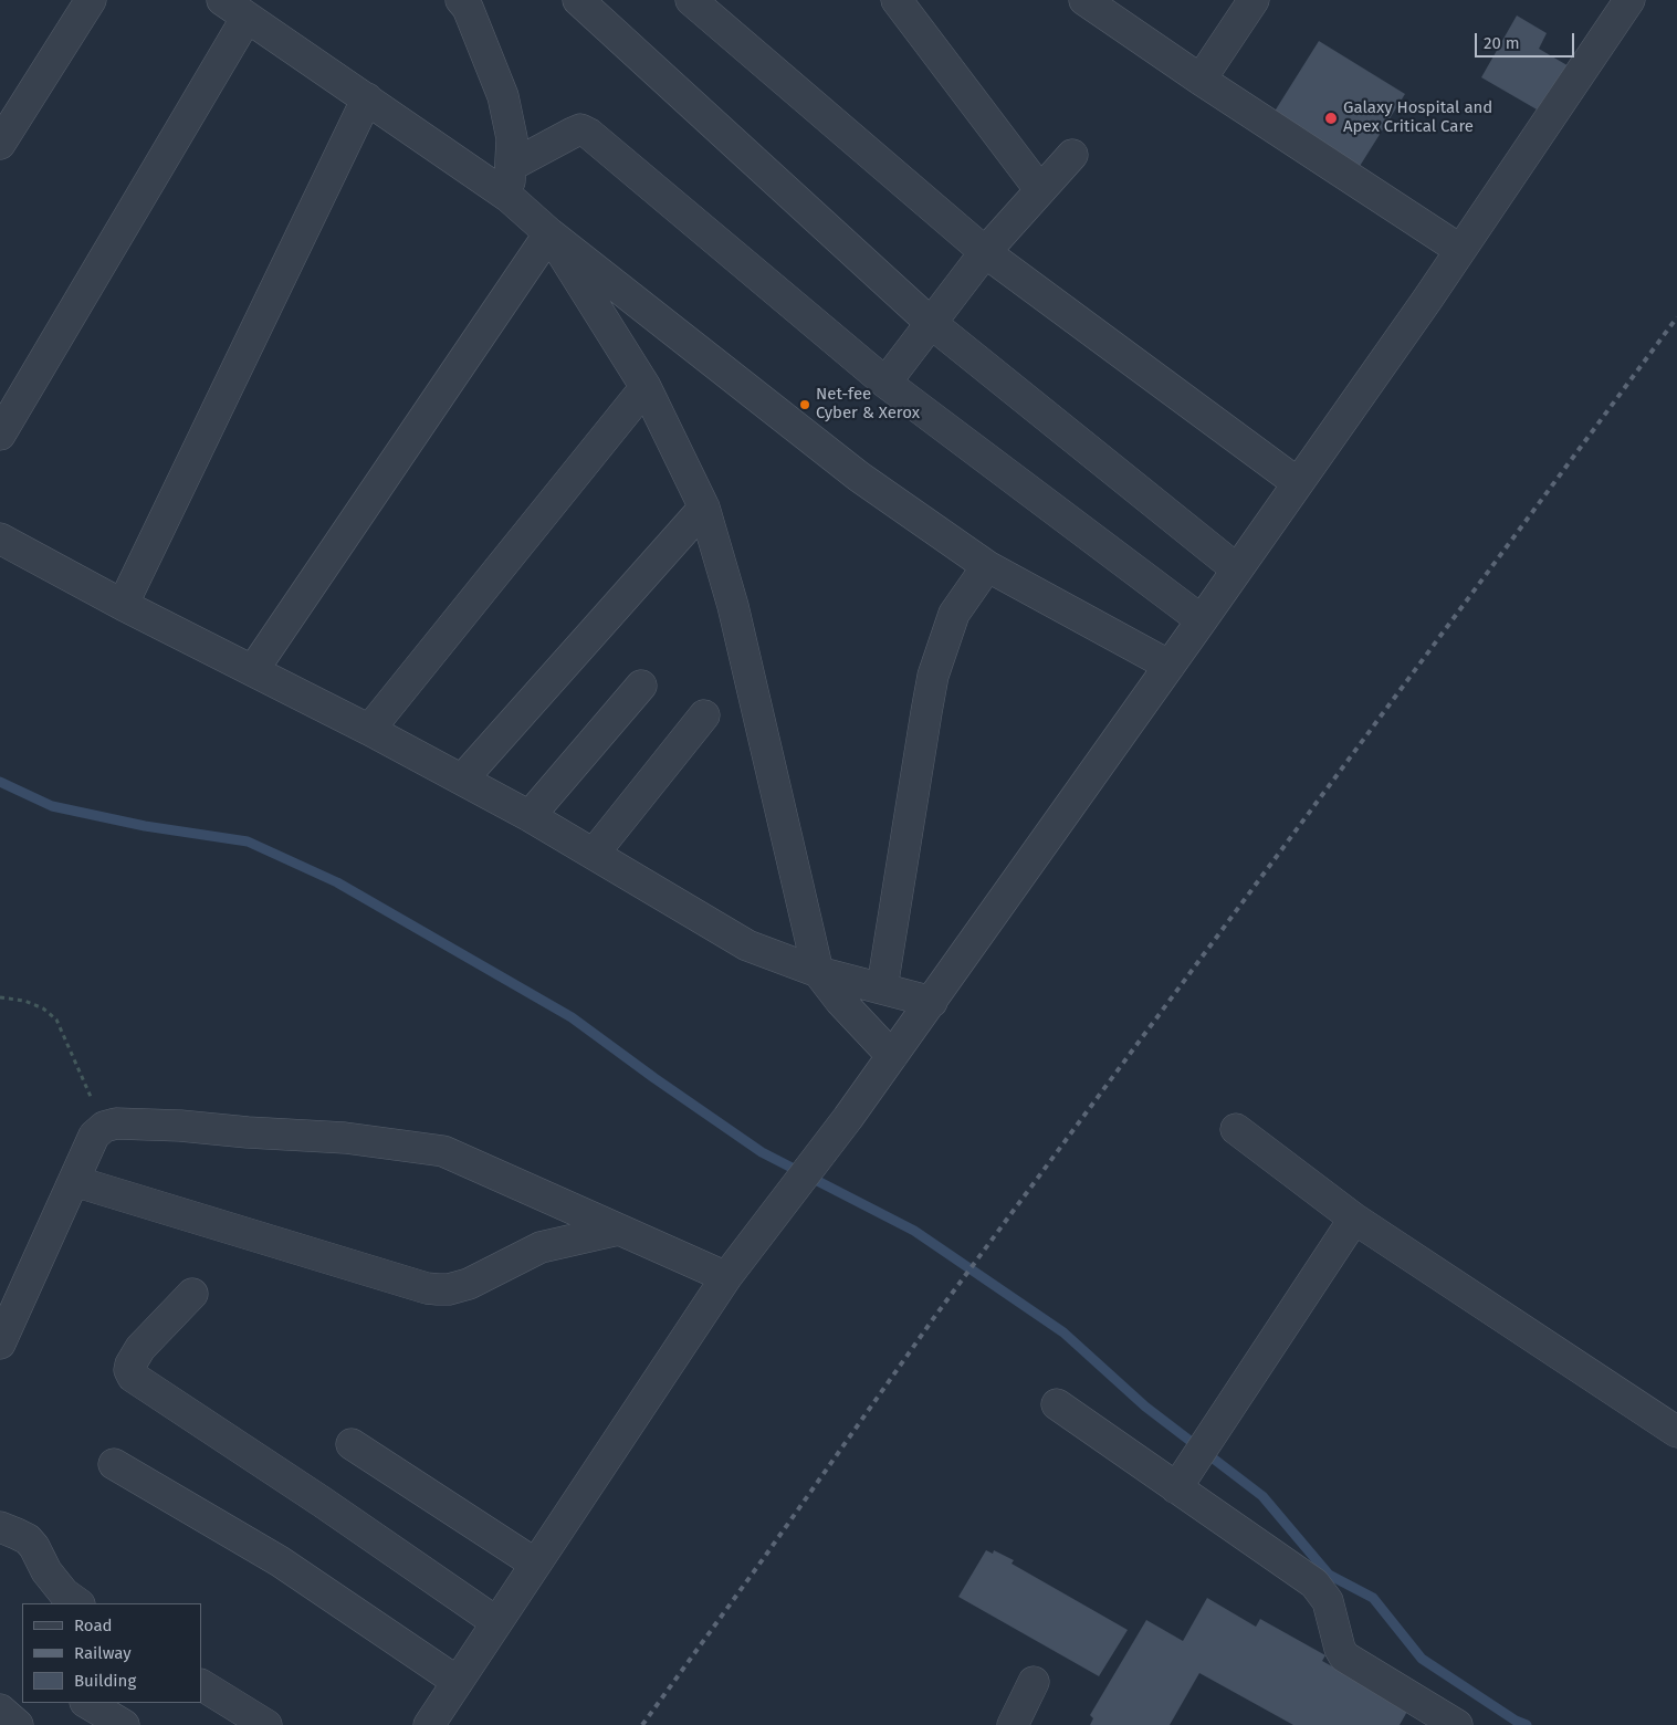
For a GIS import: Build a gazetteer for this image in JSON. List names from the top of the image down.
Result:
{
  "places": ["Galaxy Hospital and Apex Critical Care", "Net-fee Cyber & Xerox"],
  "legend": ["Road", "Railway", "Building"],
  "scale_bar": "20 m"
}
